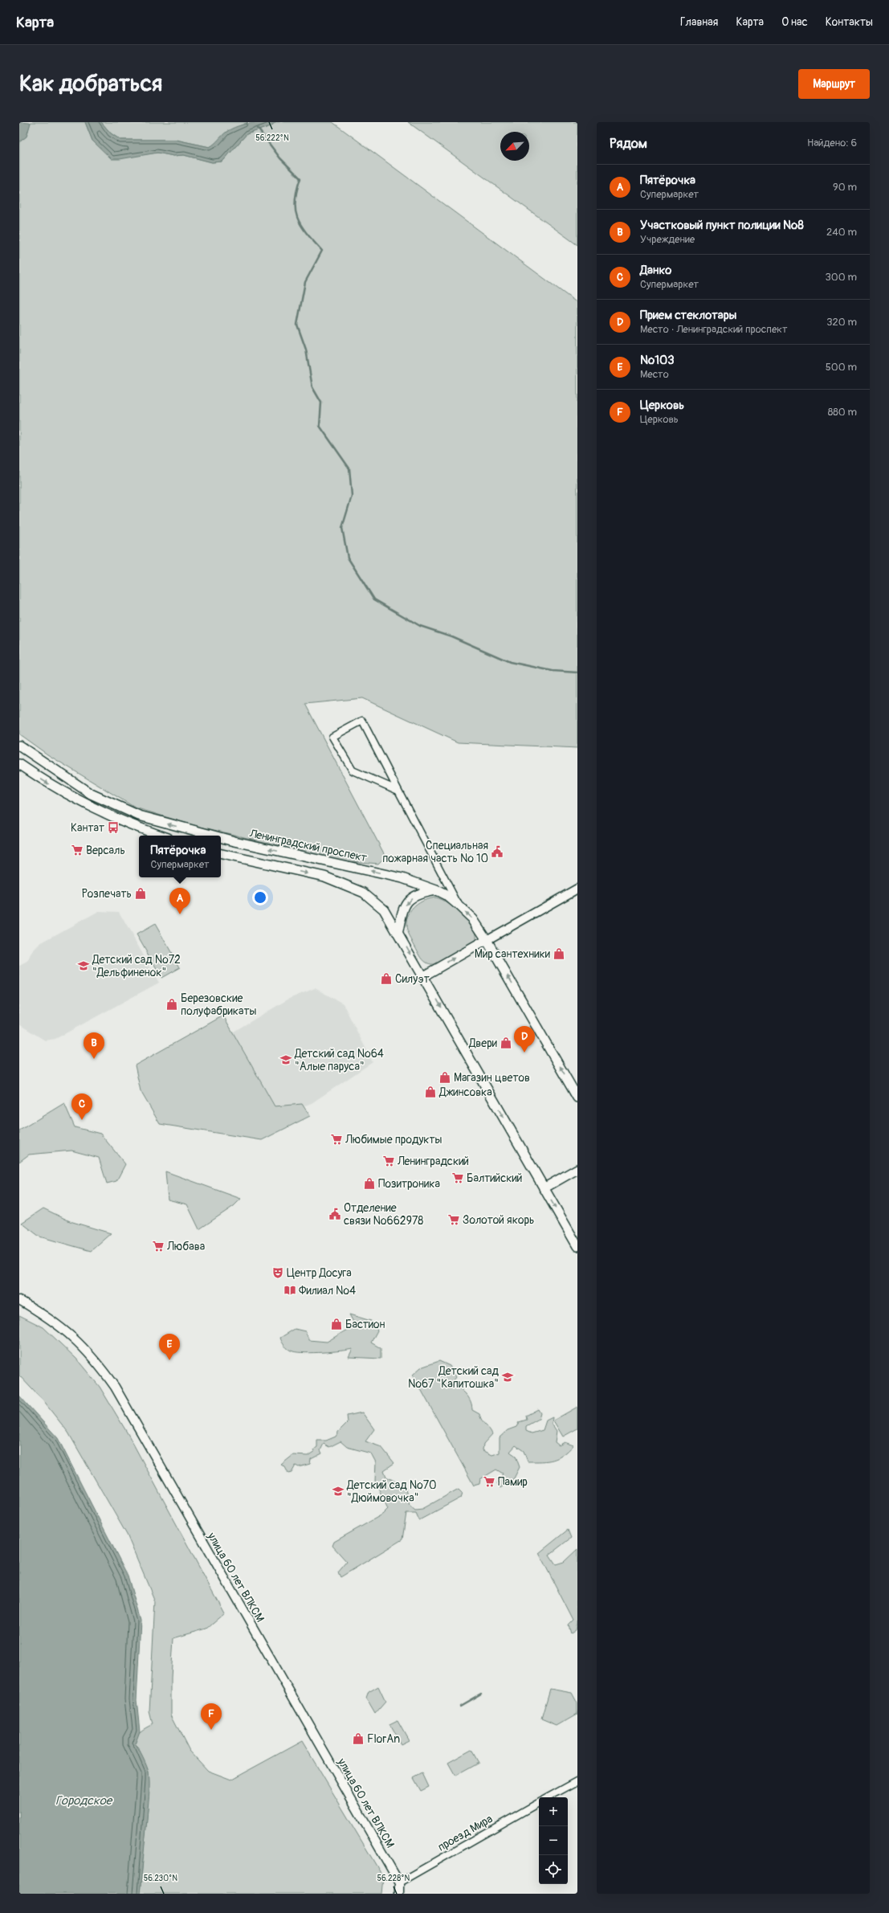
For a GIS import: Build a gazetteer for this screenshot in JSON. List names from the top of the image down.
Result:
{
  "streets": {
    "main road": ["Ленинградский проспект"],
    "street": ["улица 60 лет ВЛКСМ", "проезд Мира"]
  },
  "crossings": [
    ["улица 60 лет ВЛКСМ", "проезд Мира"]
  ],
  "water": ["Городское"],
  "places": {
    "bus stop": ["Кантат"],
    "supermarket": [
      "Версаль",
      "Любимые продукты",
      "Ленинградский",
      "Балтийский",
      "Золотой якорь",
      "Любава",
      "Памир"
    ],
    "public building": ["Специальная пожарная часть № 10", "Отделение связи №662978"],
    "shop": [
      "Розпечать",
      "Мир сантехники",
      "Силуэт",
      "Березовские полуфабрикаты",
      "Двери",
      "Магазин цветов",
      "Джинсовка",
      "Позитроника",
      "Бастион",
      "FlorAn"
    ],
    "school or university": [
      "Детский сад №72 \"Дельфиненок\"",
      "Детский сад №64 \"Алые паруса\"",
      "Детский сад №67 \"Капитошка\"",
      "Детский сад №70 \"Дюймовочка\""
    ],
    "theatre": ["Центр Досуга"],
    "library": ["Филиал №4"]
  },
  "north": "bottom left",
  "page": {
    "header": "Карта",
    "nav": [
      "Главная",
      "Карта",
      "О нас",
      "Контакты"
    ],
    "buttons": "Маршрут",
    "title": "Как добраться",
    "heading": ["Рядом", "Найдено: 6"],
    "list": [
      {
        "mark": "A",
        "name": "Пятёрочка",
        "note": "Супермаркет",
        "value": "90 m"
      },
      {
        "mark": "B",
        "name": "Участковый пункт полиции №8",
        "note": "Учреждение",
        "value": "240 m"
      },
      {
        "mark": "C",
        "name": "Данко",
        "note": "Супермаркет",
        "value": "300 m"
      },
      {
        "mark": "D",
        "name": "Прием стеклотары",
        "note": "Место · Ленинградский проспект",
        "value": "320 m"
      },
      {
        "mark": "E",
        "name": "№103",
        "note": "Место",
        "value": "500 m"
      },
      {
        "mark": "F",
        "name": "Церковь",
        "note": "Церковь",
        "value": "880 m"
      }
    ],
    "popup": ["Пятёрочка", "Супермаркет"],
    "pins": [
      "A",
      "D",
      "B",
      "C",
      "E",
      "F"
    ],
    "map_buttons": ["+", "−"]
  },
  "coordinates": ["56.222°N", "56.230°N", "56.228°N"]
}
